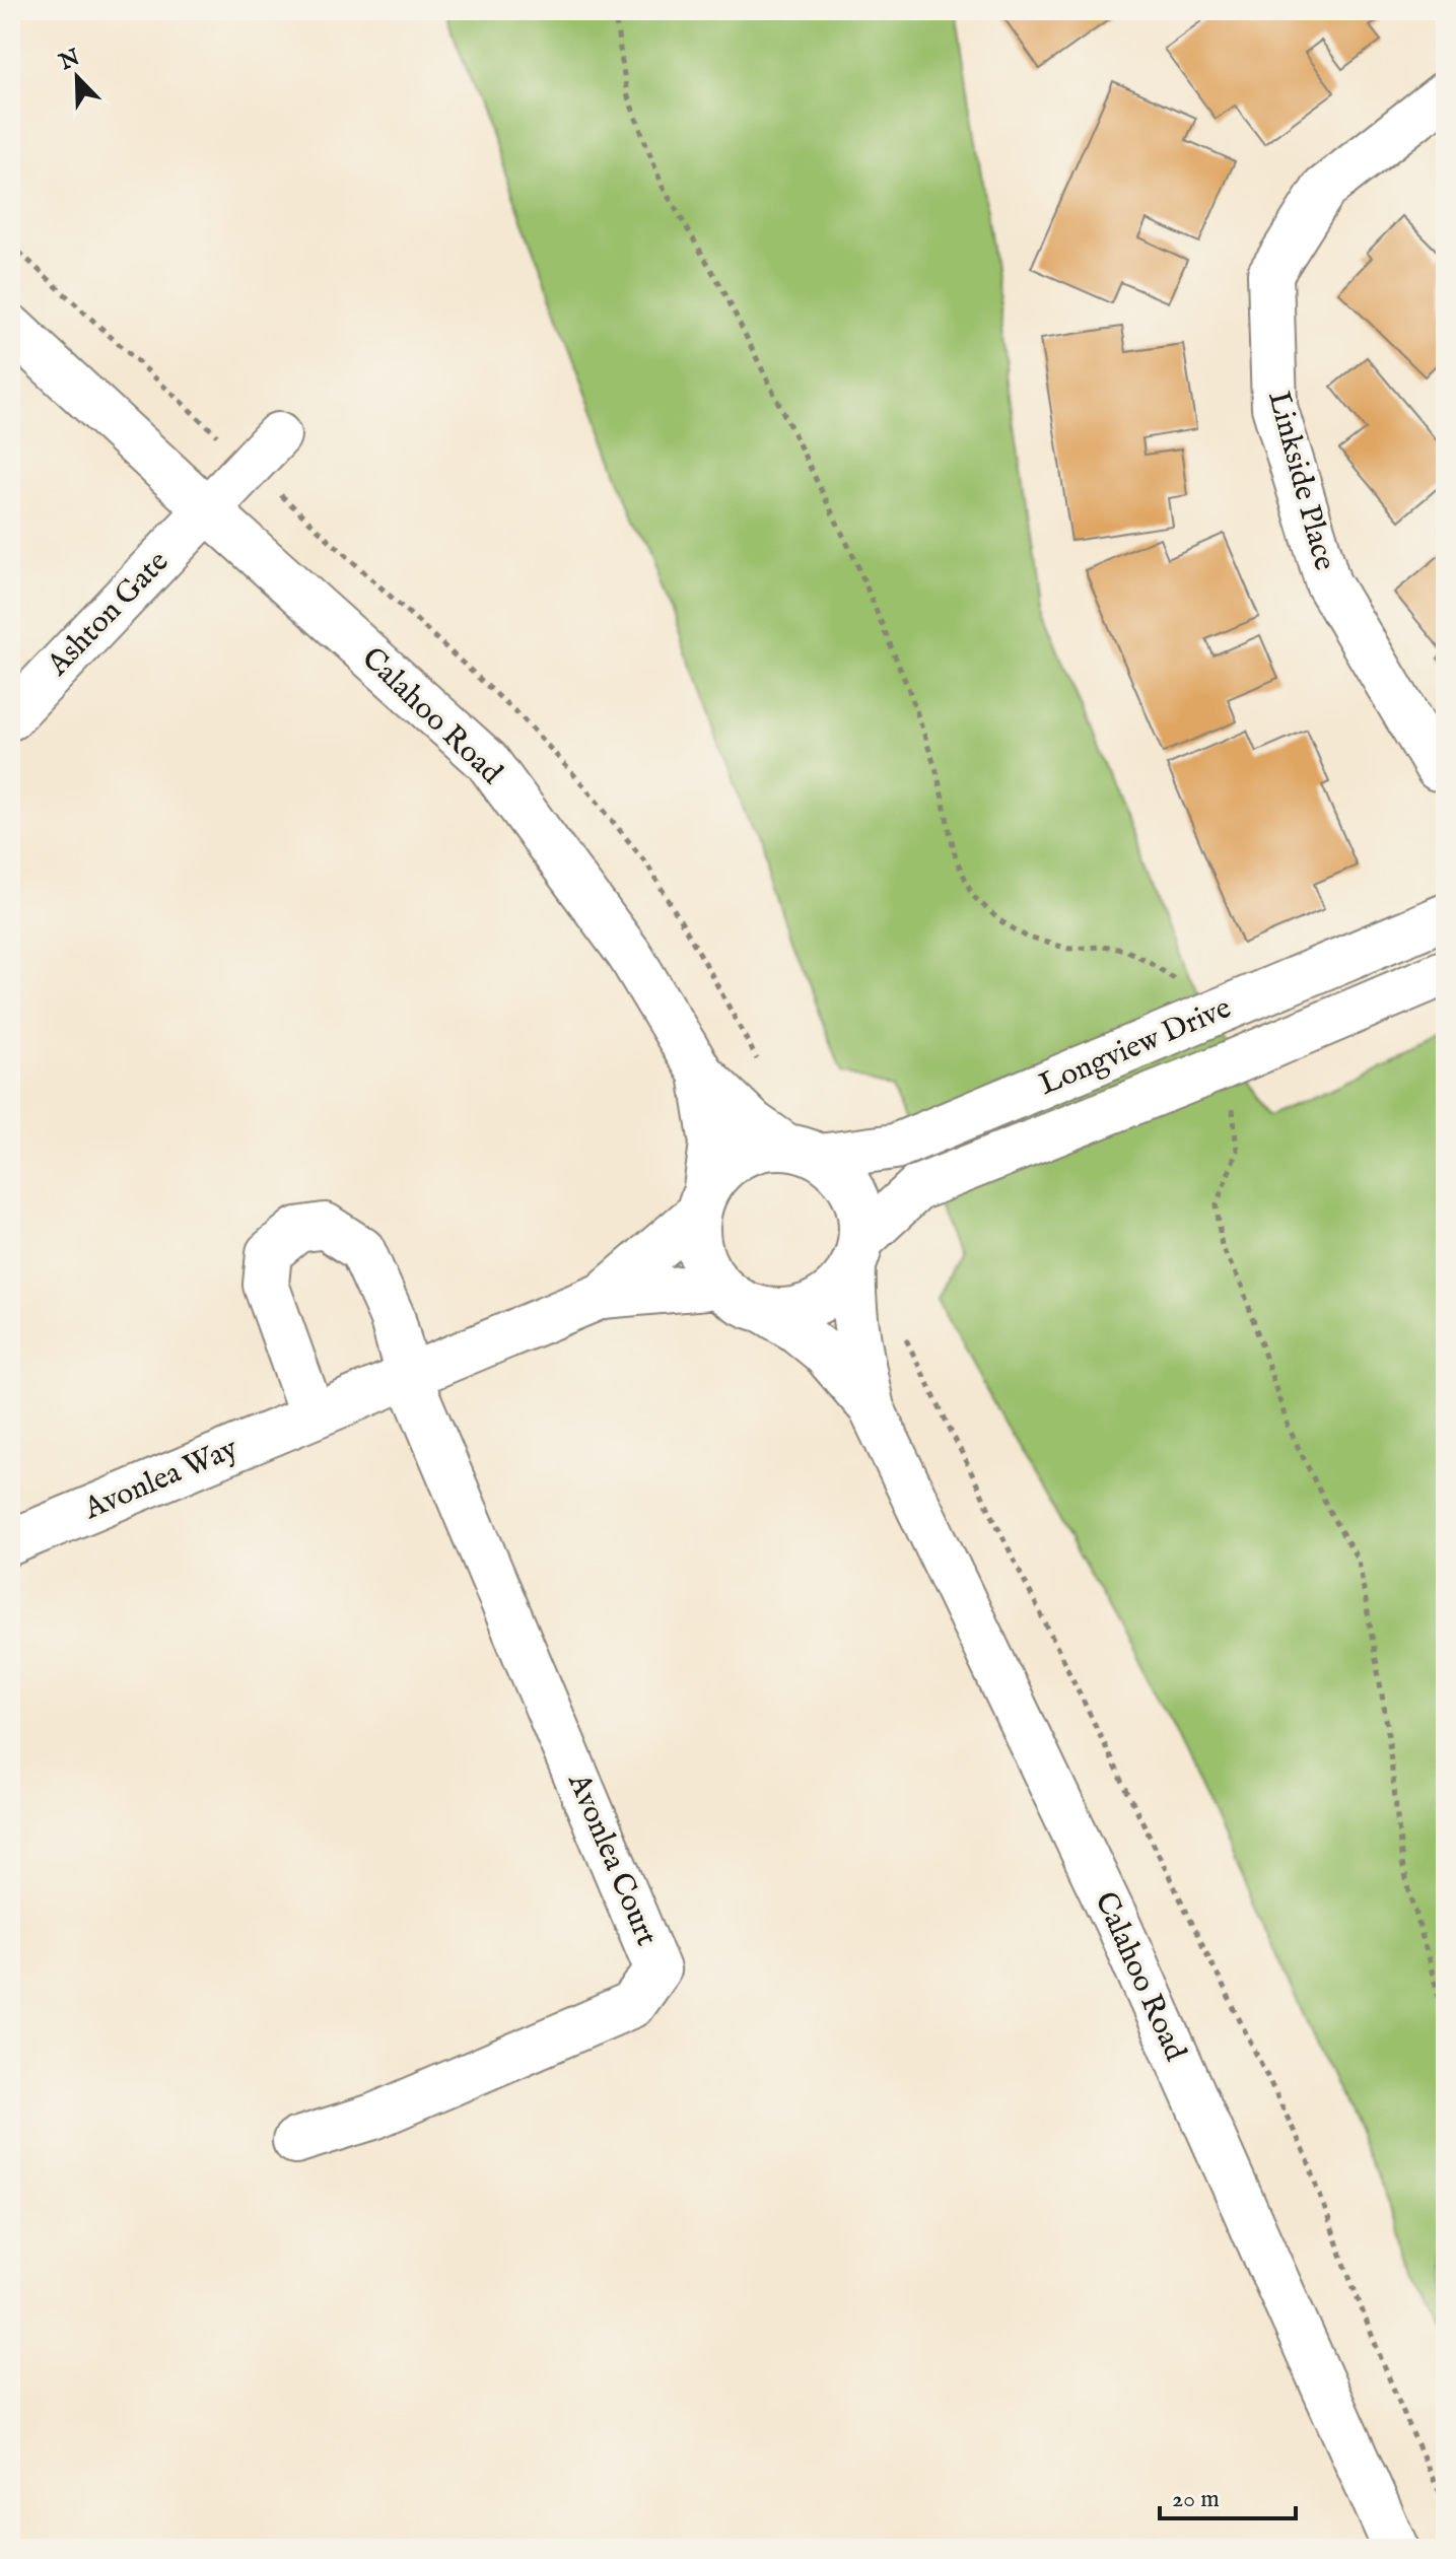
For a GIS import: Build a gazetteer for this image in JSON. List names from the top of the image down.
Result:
{
  "streets": {
    "street": [
      "Linkside Place",
      "Ashton Gate",
      "Calahoo Road",
      "Longview Drive",
      "Avonlea Way",
      "Avonlea Court"
    ]
  },
  "crossings": [
    ["Ashton Gate", "Calahoo Road"],
    ["Calahoo Road", "Longview Drive"],
    ["Calahoo Road", "Avonlea Way"],
    ["Longview Drive", "Avonlea Way"],
    ["Avonlea Way", "Avonlea Court"]
  ],
  "scale_bar": "20 m",
  "north": "top left"
}
